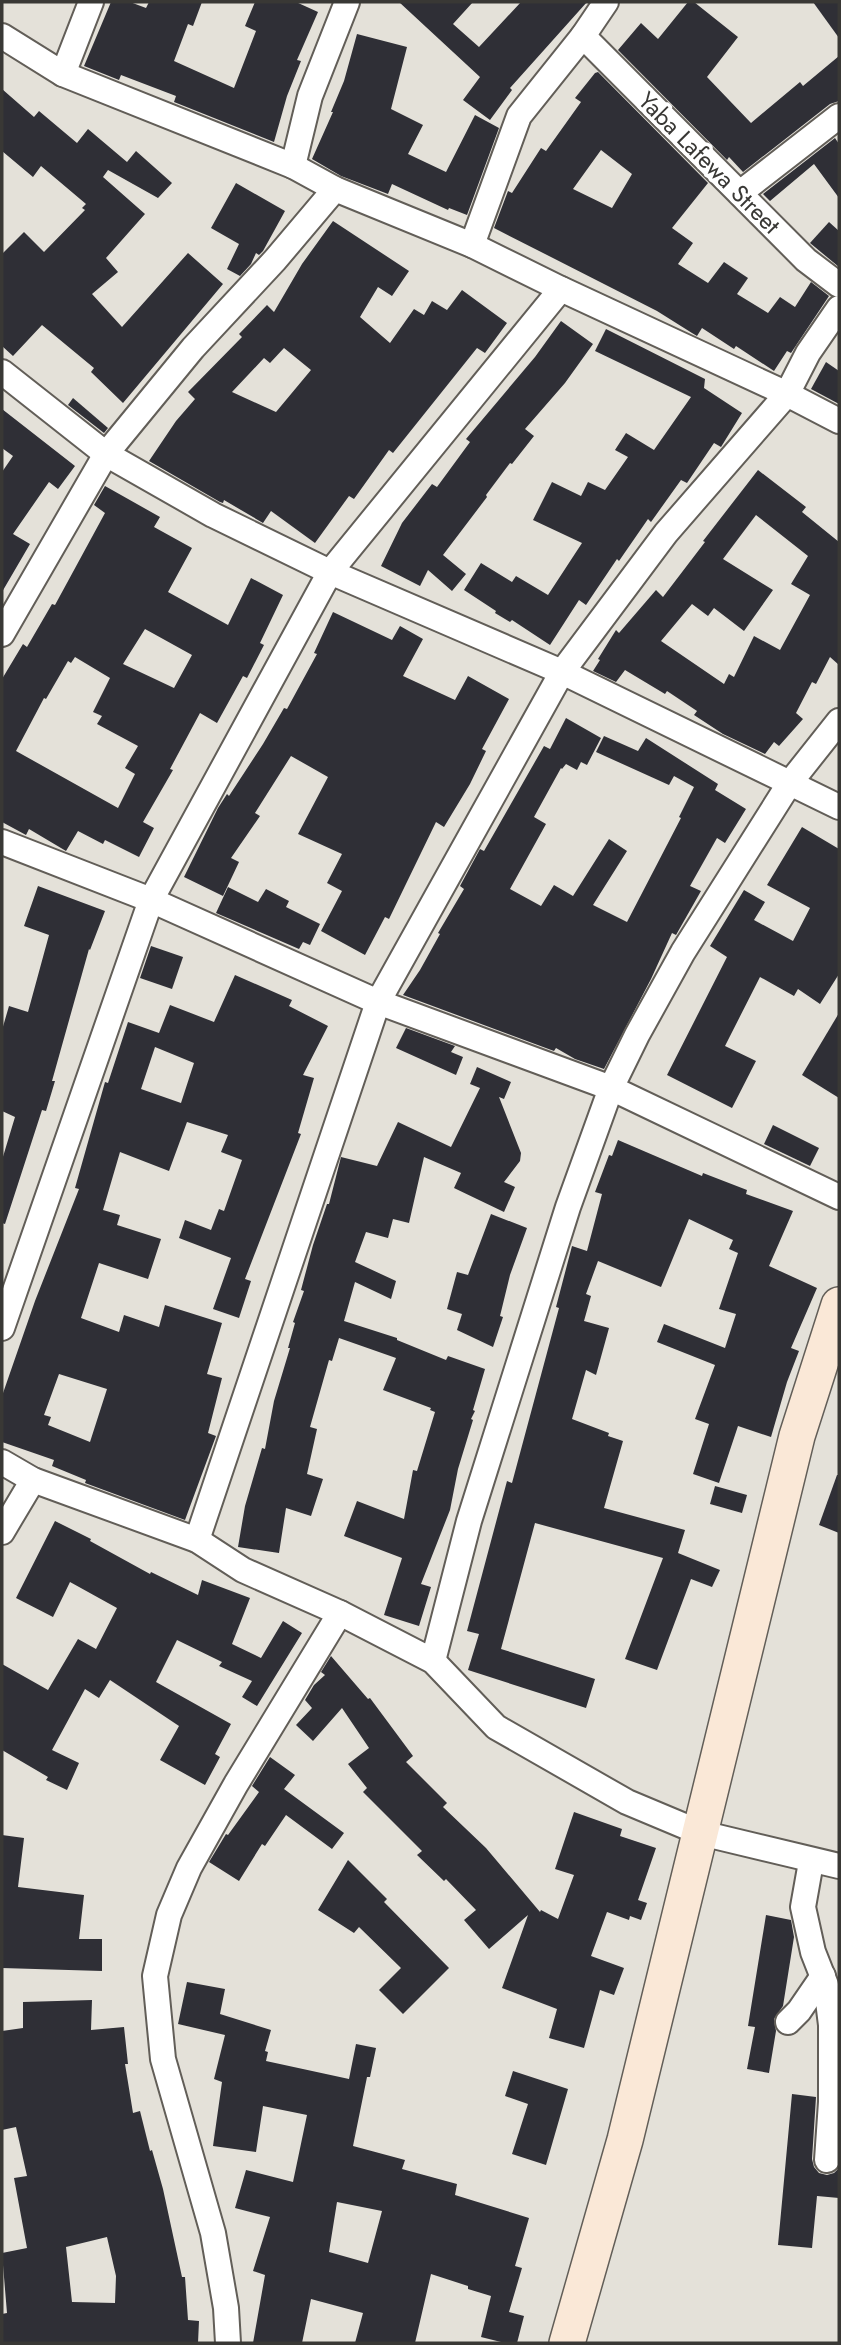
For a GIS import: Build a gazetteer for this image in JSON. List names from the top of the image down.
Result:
{
  "streets": {
    "street": ["Yaba Lafewa Street"]
  }
}
